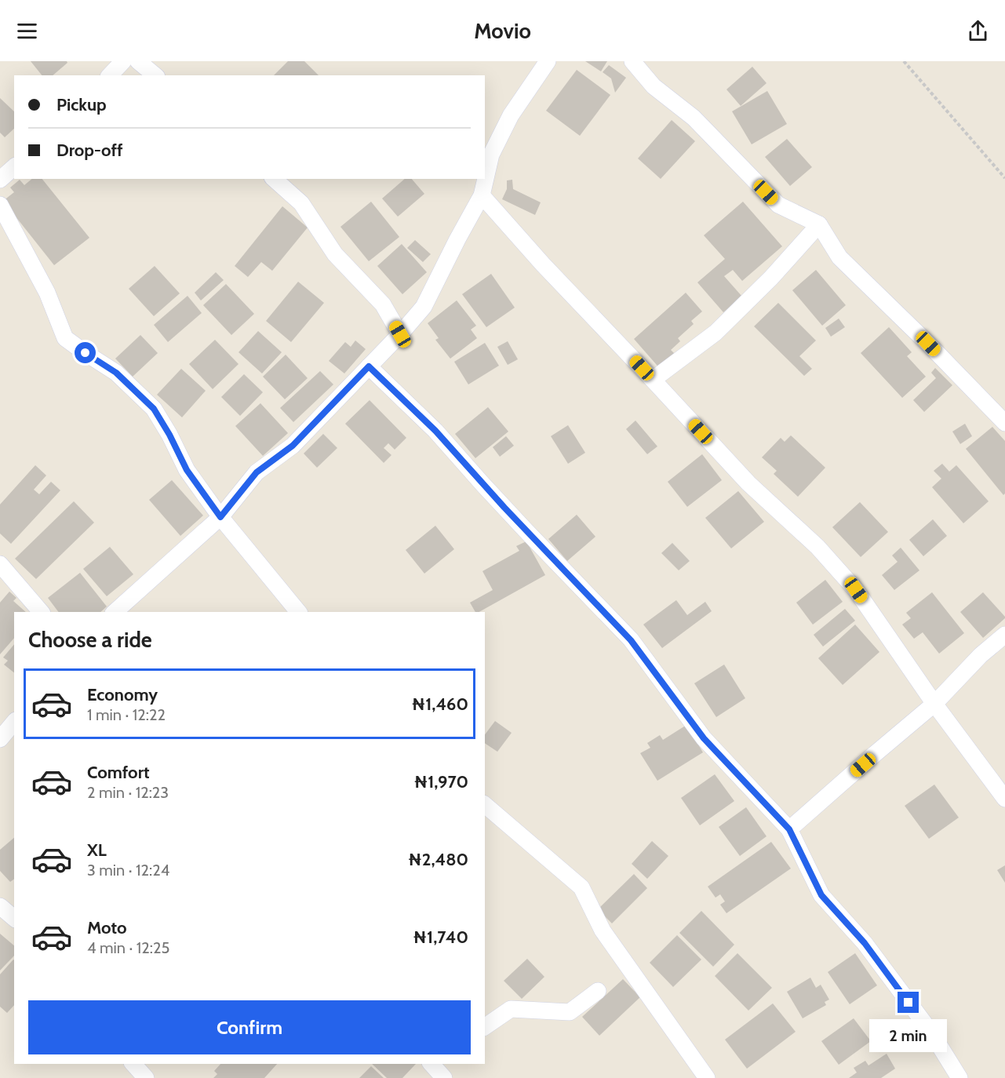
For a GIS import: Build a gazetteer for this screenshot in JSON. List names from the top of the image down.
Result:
{
  "page": {
    "header": "Movio",
    "banner": ["Pickup", "Drop-off"],
    "heading": "Choose a ride",
    "list": [
      {
        "name": "Economy",
        "note": "1 min · 12:22",
        "value": "₦1,460"
      },
      {
        "name": "Comfort",
        "note": "2 min · 12:23",
        "value": "₦1,970"
      },
      {
        "name": "XL",
        "note": "3 min · 12:24",
        "value": "₦2,480"
      },
      {
        "name": "Moto",
        "note": "4 min · 12:25",
        "value": "₦1,740"
      }
    ],
    "buttons": "Confirm",
    "bubble": "2 min"
  }
}
